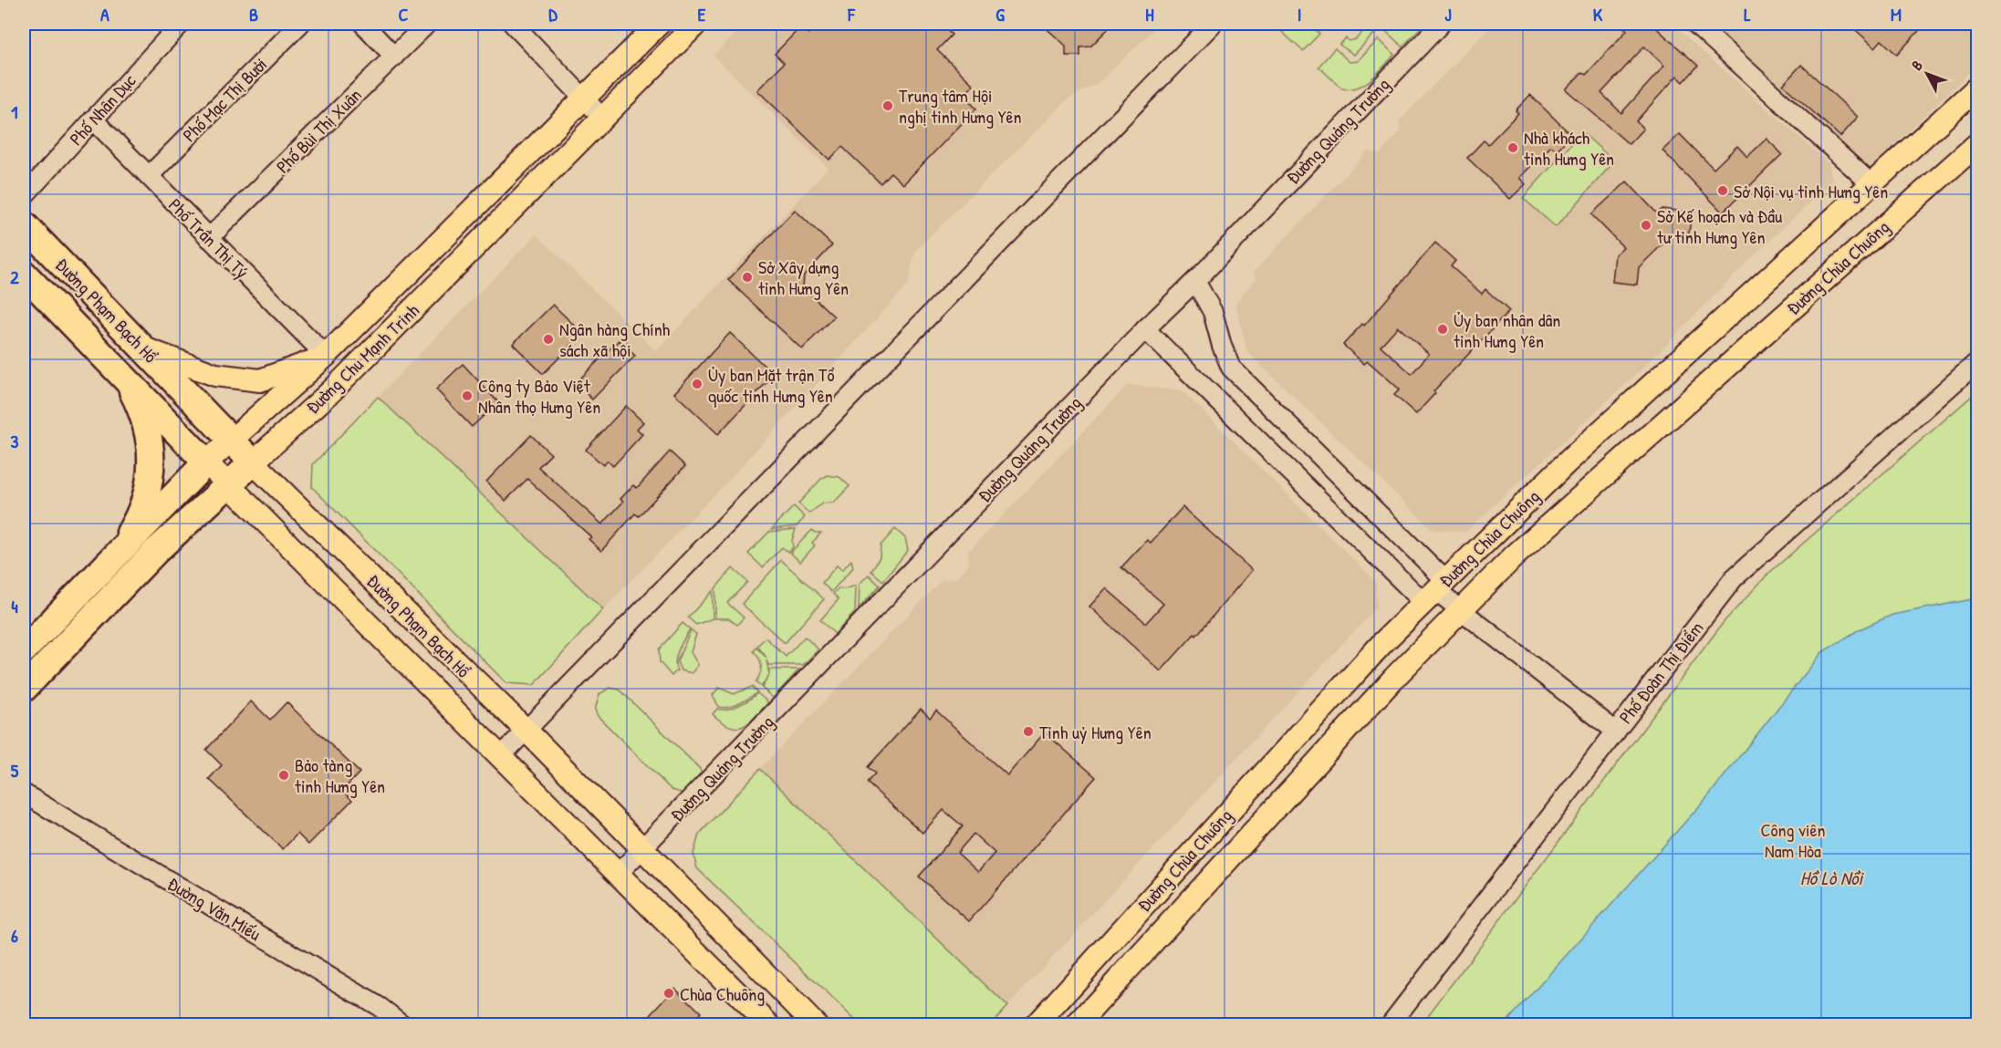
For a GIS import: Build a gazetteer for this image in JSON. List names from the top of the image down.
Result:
{
  "streets": {
    "highway": ["Đường Phạm Bạch Hổ", "Đường Chu Mạnh Trinh"],
    "main road": ["Đường Chùa Chuông"],
    "street": [
      "Phố Mạc Thị Bưởi",
      "Phố Nhân Dục",
      "Phố Bùi Thị Xuân",
      "Đường Quảng Trường",
      "Phố Trần Thị Tý",
      "Phố Đoàn Thị Điểm",
      "Đường Văn Miếu"
    ]
  },
  "crossings": [
    ["Phố Mạc Thị Bưởi", "Phố Trần Thị Tý"],
    ["Phố Nhân Dục", "Phố Trần Thị Tý"],
    ["Phố Bùi Thị Xuân", "Phố Trần Thị Tý"],
    ["Đường Quảng Trường", "Đường Phạm Bạch Hổ"],
    ["Phố Trần Thị Tý", "Đường Chu Mạnh Trinh"],
    ["Đường Phạm Bạch Hổ", "Đường Chu Mạnh Trinh"]
  ],
  "water": ["Hồ Lò Nồi"],
  "parks": ["Công viên Nam Hòa"],
  "places": [
    "Trung tâm Hội nghị tỉnh Hưng Yên",
    "Nhà khách tỉnh Hưng Yên",
    "Sở Nội vụ tỉnh Hưng Yên",
    "Sở Kế hoạch và Đầu tư tỉnh Hưng Yên",
    "Sở Xây dựng tỉnh Hưng Yên",
    "Ủy ban nhân dân tỉnh Hưng Yên",
    "Ngân hàng Chính sách xã hội",
    "Ủy ban Mặt trận Tổ quốc tỉnh Hưng Yên",
    "Công ty Bảo Việt Nhân thọ Hưng Yên",
    "Tỉnh uỷ Hưng Yên",
    "Bảo tàng tỉnh Hưng Yên",
    "Chùa Chuông"
  ],
  "north": "top left",
  "grid": {
    "columns": [
      "A",
      "B",
      "C",
      "D",
      "E",
      "F",
      "G",
      "H",
      "I",
      "J",
      "K",
      "L",
      "M"
    ],
    "rows": [
      "1",
      "2",
      "3",
      "4",
      "5",
      "6"
    ]
  }
}
